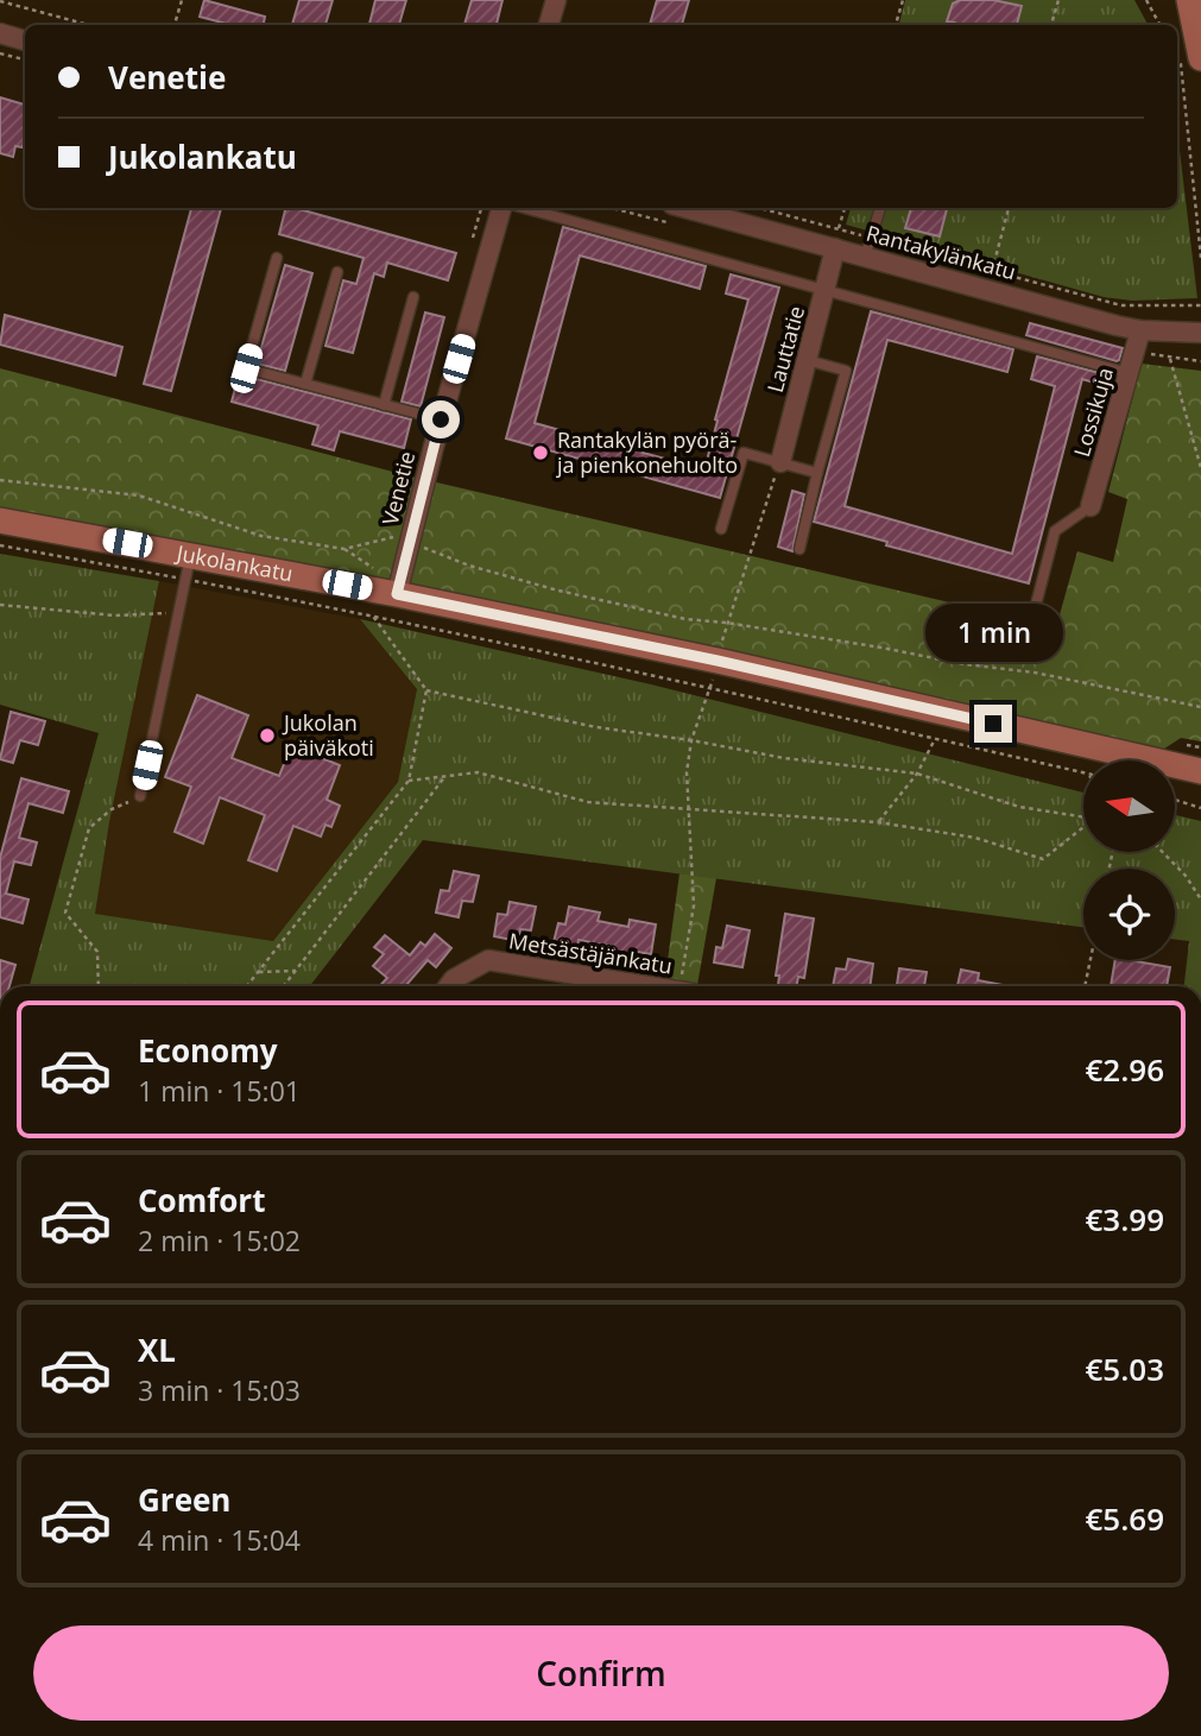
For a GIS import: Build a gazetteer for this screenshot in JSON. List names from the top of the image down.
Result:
{
  "streets": {
    "main road": ["Jukolankatu"],
    "street": [
      "Rantakylänkatu",
      "Lauttatie",
      "Lossikuja",
      "Venetie",
      "Metsästäjänkatu"
    ]
  },
  "crossings": [
    ["Rantakylänkatu", "Lauttatie"],
    ["Rantakylänkatu", "Lossikuja"],
    ["Venetie", "Jukolankatu"]
  ],
  "places": ["Rantakylän pyörä- ja pienkonehuolto", "Jukolan päiväkoti"],
  "north": "left",
  "page": {
    "banner": ["Venetie", "Jukolankatu"],
    "bubble": "1 min",
    "list": [
      {
        "name": "Economy",
        "note": "1 min · 15:01",
        "value": "€2.96"
      },
      {
        "name": "Comfort",
        "note": "2 min · 15:02",
        "value": "€3.99"
      },
      {
        "name": "XL",
        "note": "3 min · 15:03",
        "value": "€5.03"
      },
      {
        "name": "Green",
        "note": "4 min · 15:04",
        "value": "€5.69"
      }
    ],
    "buttons": "Confirm"
  }
}
